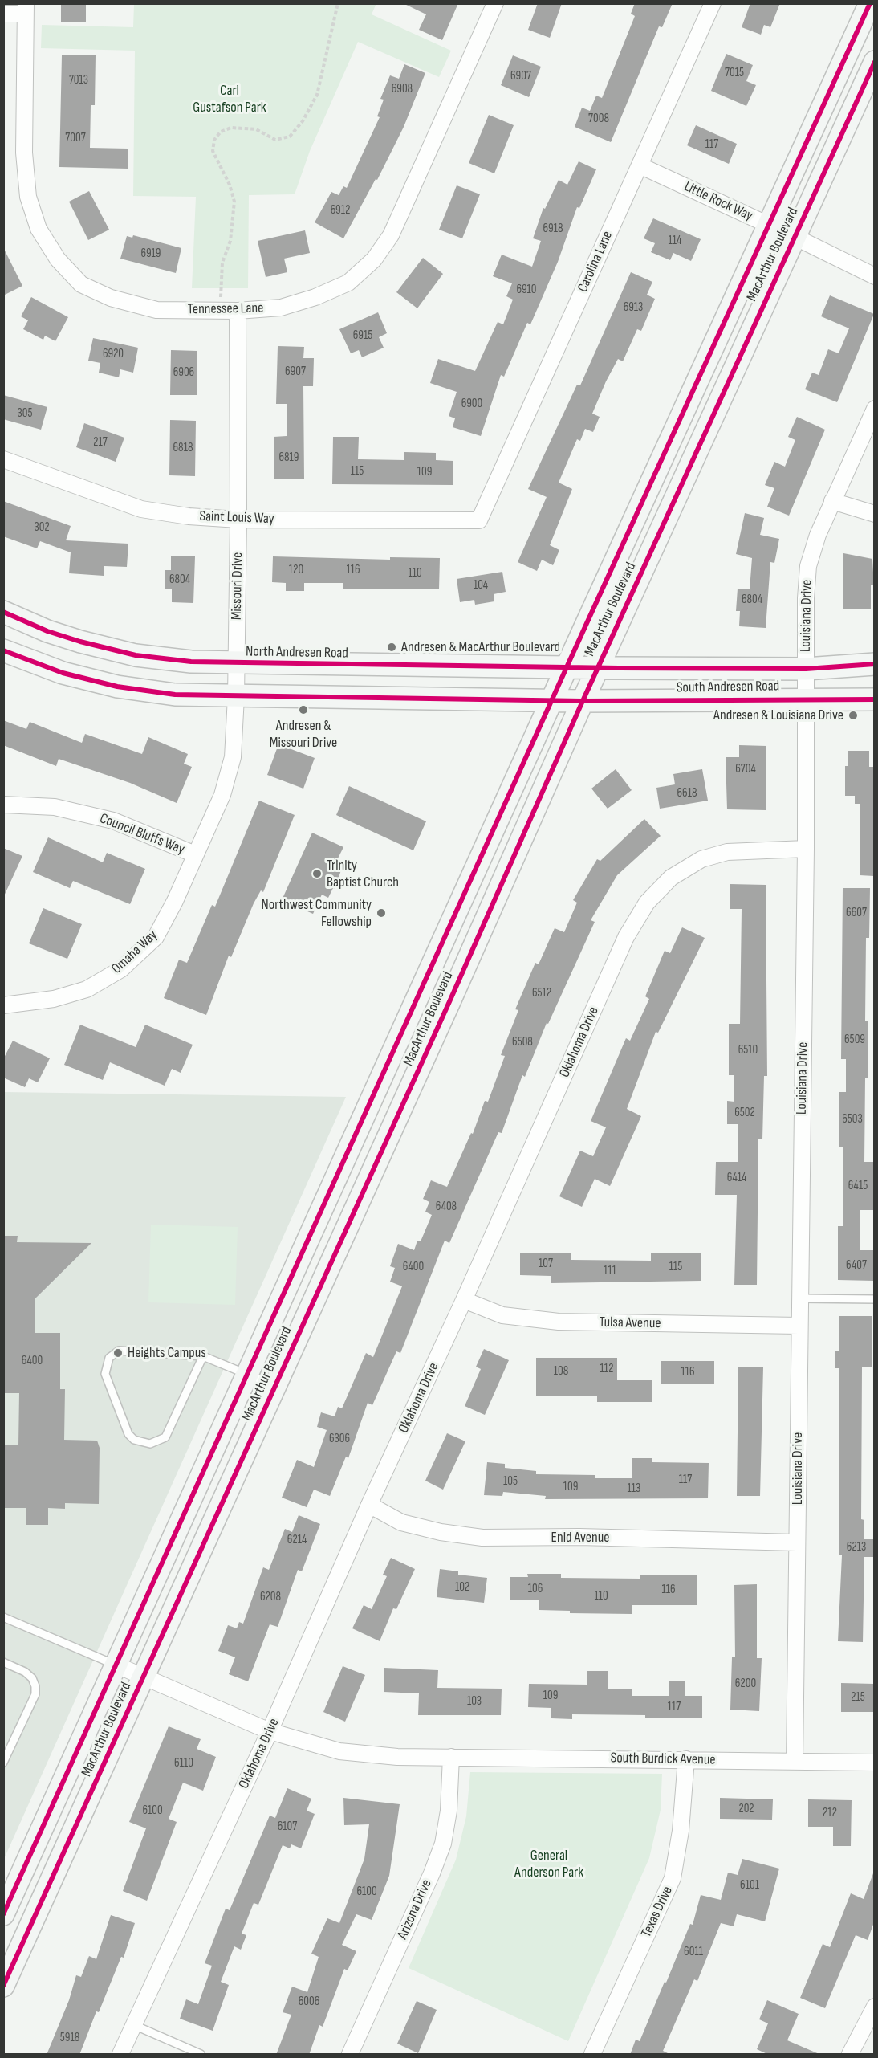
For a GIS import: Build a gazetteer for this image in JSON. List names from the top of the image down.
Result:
{
  "streets": {
    "street": [
      "Little Rock Way",
      "MacArthur Boulevard",
      "Carolina Lane",
      "Tennessee Lane",
      "Saint Louis Way",
      "Missouri Drive",
      "Louisiana Drive",
      "North Andresen Road",
      "South Andresen Road",
      "Council Bluffs Way",
      "Omaha Way",
      "Oklahoma Drive",
      "Tulsa Avenue",
      "Enid Avenue",
      "South Burdick Avenue",
      "Arizona Drive",
      "Texas Drive"
    ]
  },
  "crossings": [
    ["Little Rock Way", "MacArthur Boulevard"],
    ["Little Rock Way", "Carolina Lane"],
    ["MacArthur Boulevard", "North Andresen Road"],
    ["MacArthur Boulevard", "South Andresen Road"],
    ["MacArthur Boulevard", "South Burdick Avenue"],
    ["Carolina Lane", "Saint Louis Way"],
    ["Tennessee Lane", "Missouri Drive"],
    ["Saint Louis Way", "Missouri Drive"],
    ["Missouri Drive", "North Andresen Road"],
    ["Missouri Drive", "Council Bluffs Way"],
    ["Missouri Drive", "Omaha Way"],
    ["Louisiana Drive", "South Andresen Road"],
    ["Louisiana Drive", "Oklahoma Drive"],
    ["Louisiana Drive", "Tulsa Avenue"],
    ["Louisiana Drive", "Enid Avenue"],
    ["Louisiana Drive", "South Burdick Avenue"],
    ["North Andresen Road", "South Andresen Road"],
    ["Council Bluffs Way", "Omaha Way"],
    ["Oklahoma Drive", "Tulsa Avenue"],
    ["Oklahoma Drive", "Enid Avenue"],
    ["Oklahoma Drive", "South Burdick Avenue"],
    ["South Burdick Avenue", "Arizona Drive"],
    ["South Burdick Avenue", "Texas Drive"]
  ],
  "parks": ["Carl Gustafson Park", "General Anderson Park"],
  "places": [
    "Andresen & MacArthur Boulevard",
    "Andresen & Missouri Drive",
    "Andresen & Louisiana Drive",
    "Trinity Baptist Church",
    "Northwest Community Fellowship",
    "Heights Campus"
  ],
  "house_numbers": [
    "7015",
    "6907",
    "7013",
    "6908",
    "7008",
    "7007",
    "117",
    "6912",
    "6918",
    "114",
    "6919",
    "6910",
    "6913",
    "6915",
    "6920",
    "6907",
    "6906",
    "6900",
    "305",
    "217",
    "6818",
    "6819",
    "115",
    "109",
    "302",
    "120",
    "116",
    "110",
    "6804",
    "104",
    "6804",
    "6704",
    "6618",
    "6607",
    "6512",
    "6509",
    "6508",
    "6510",
    "6502",
    "6503",
    "6414",
    "6415",
    "6408",
    "107",
    "6407",
    "6400",
    "115",
    "111",
    "6400",
    "112",
    "108",
    "116",
    "6306",
    "117",
    "105",
    "109",
    "113",
    "6214",
    "6213",
    "102",
    "106",
    "116",
    "110",
    "6208",
    "6200",
    "109",
    "215",
    "103",
    "117",
    "6110",
    "202",
    "6100",
    "212",
    "6107",
    "6101",
    "6100",
    "6011",
    "6006",
    "5918"
  ]
}
